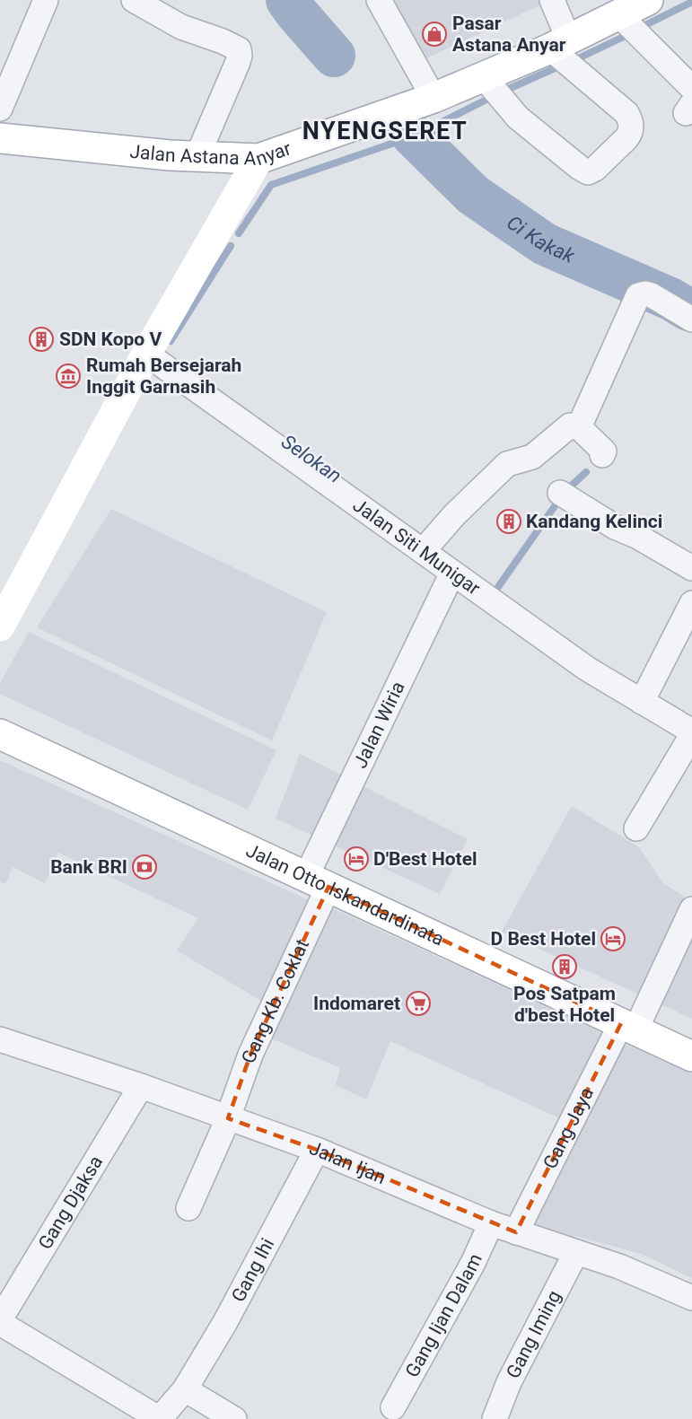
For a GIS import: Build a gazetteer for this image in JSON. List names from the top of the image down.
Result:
{
  "streets": {
    "main road": ["Jalan Astana Anyar", "Jalan Otto Iskandardinata"],
    "street": [
      "Jalan Siti Munigar",
      "Jalan Wiria",
      "Gang Kb. Coklat",
      "Gang Jaya",
      "Jalan Ijan",
      "Gang Djaksa",
      "Gang Ihi",
      "Gang Ijan Dalam",
      "Gang Iming"
    ]
  },
  "crossings": [
    ["Jalan Siti Munigar", "Jalan Wiria"],
    ["Jalan Wiria", "Jalan Otto Iskandardinata"],
    ["Jalan Wiria", "Gang Kb. Coklat"],
    ["Jalan Otto Iskandardinata", "Gang Kb. Coklat"],
    ["Jalan Otto Iskandardinata", "Gang Jaya"],
    ["Gang Kb. Coklat", "Jalan Ijan"],
    ["Gang Jaya", "Jalan Ijan"],
    ["Jalan Ijan", "Gang Djaksa"],
    ["Jalan Ijan", "Gang Ihi"],
    ["Jalan Ijan", "Gang Ijan Dalam"],
    ["Jalan Ijan", "Gang Iming"],
    ["Gang Djaksa", "Gang Ihi"]
  ],
  "districts": ["NYENGSERET"],
  "water": ["Ci Kakak", "Selokan"],
  "places": {
    "shop": ["Pasar Astana Anyar"],
    "building": ["SDN Kopo V", "Kandang Kelinci", "Pos Satpam d'best Hotel"],
    "museum": ["Rumah Bersejarah Inggit Garnasih"],
    "hotel": ["D'Best Hotel", "D Best Hotel"],
    "bank": ["Bank BRI"],
    "supermarket": ["Indomaret"]
  }
}
